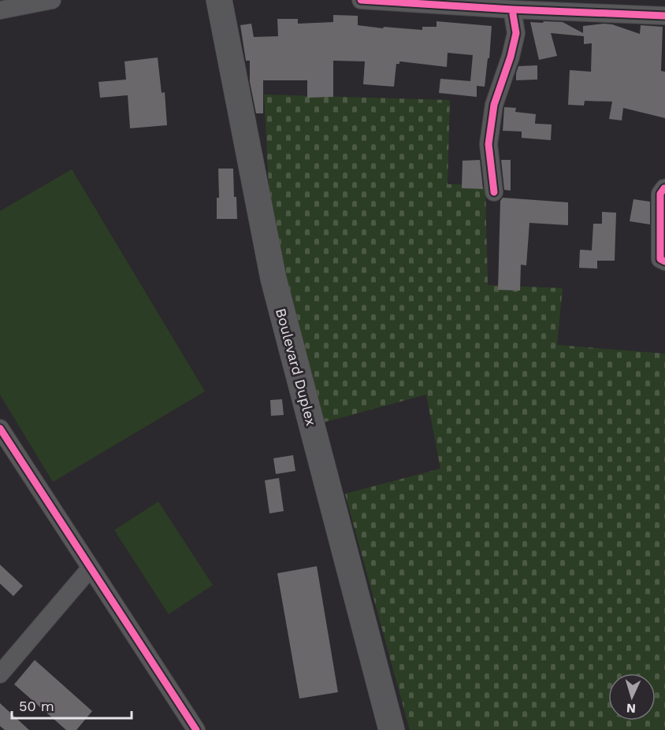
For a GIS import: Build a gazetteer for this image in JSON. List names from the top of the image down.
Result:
{
  "streets": {
    "main road": ["Boulevard Duplex"]
  },
  "scale_bar": "50 m",
  "north": "bottom"
}
